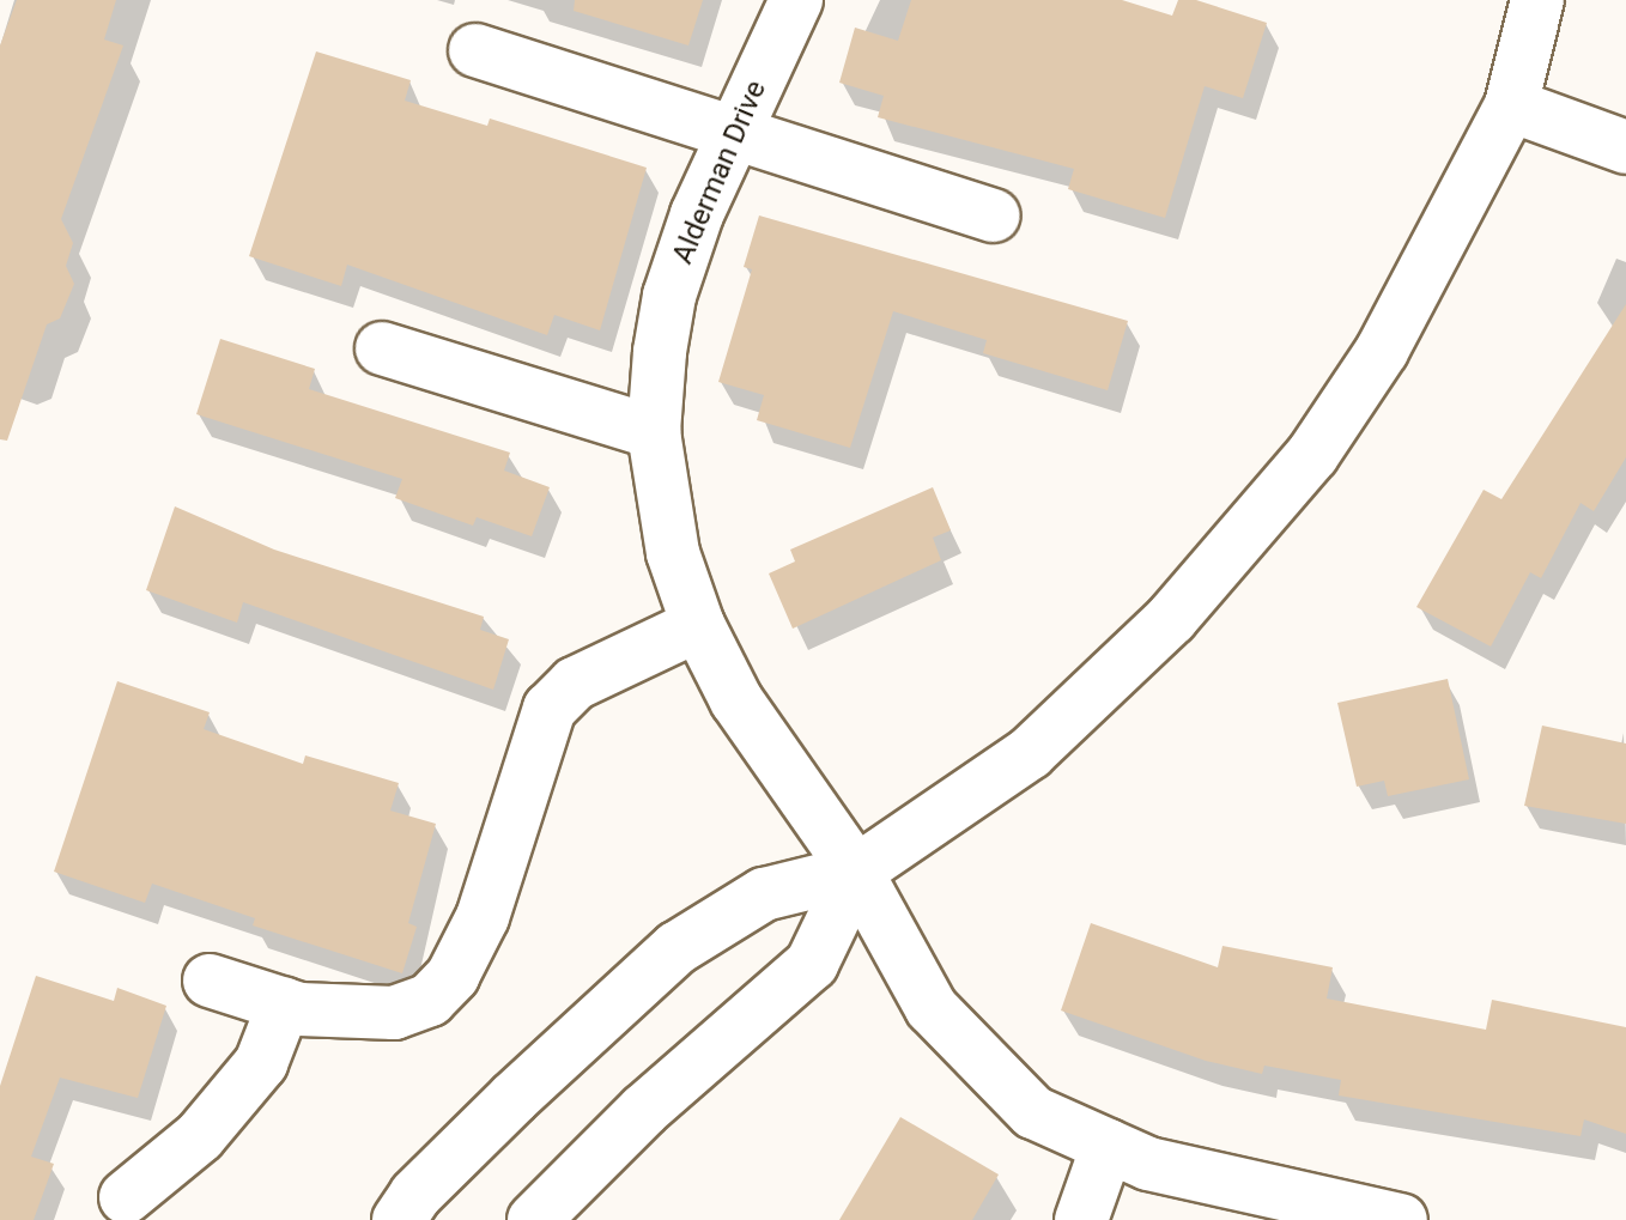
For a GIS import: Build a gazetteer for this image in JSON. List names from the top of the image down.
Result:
{
  "streets": {
    "street": ["Alderman Drive"]
  }
}
